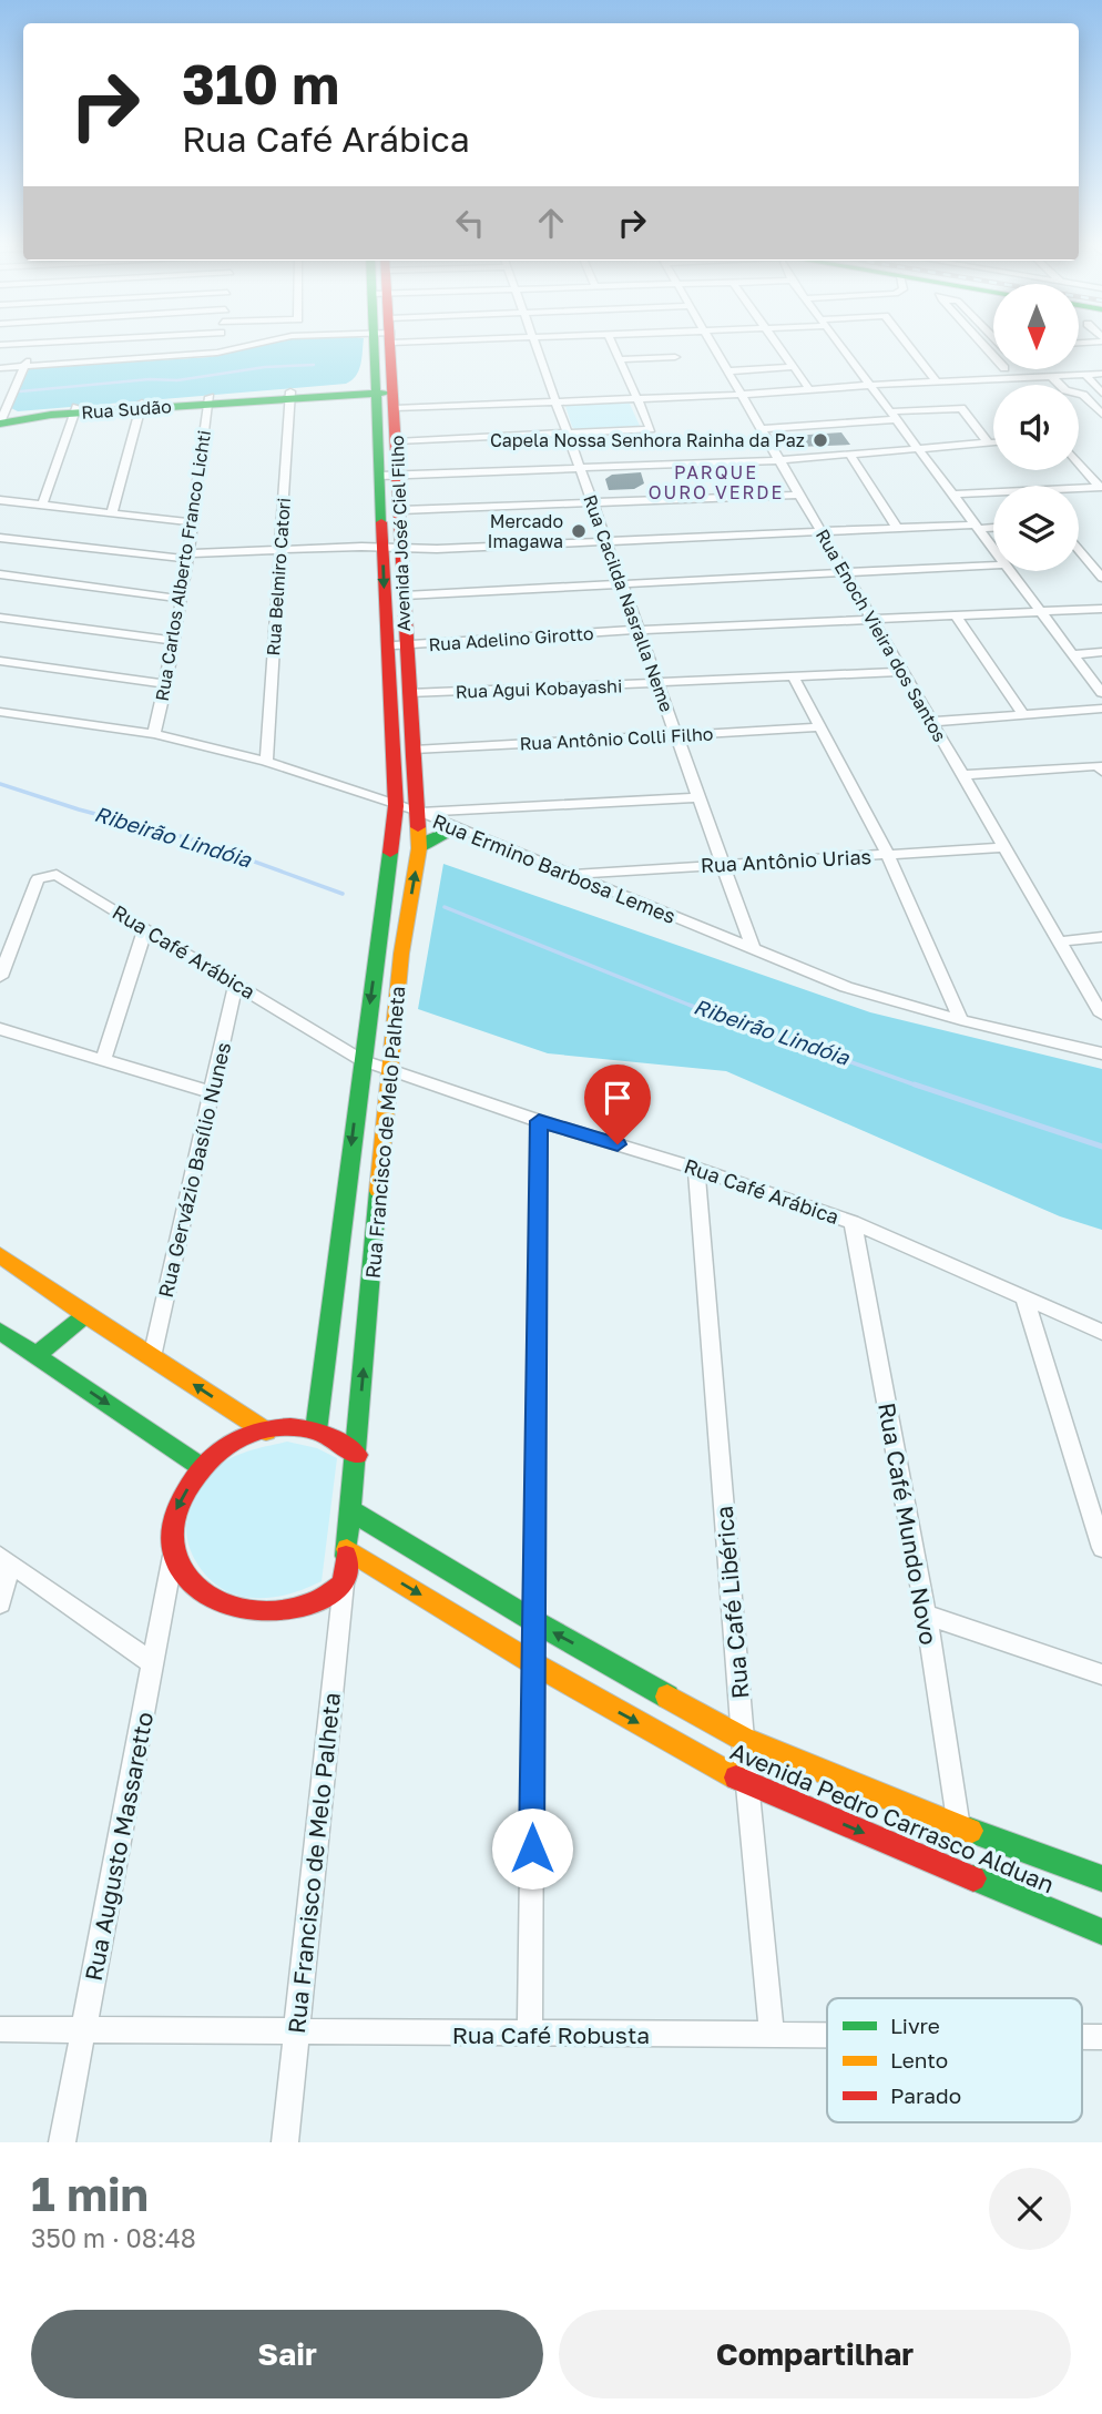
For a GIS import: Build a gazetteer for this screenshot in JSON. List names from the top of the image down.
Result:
{
  "streets": {
    "street": [
      "Rua Sudão",
      "Avenida José Ciel Filho",
      "Rua Carlos Alberto Franco Lichti",
      "Rua Belmiro Catori",
      "Rua Cacilda Nasralla Neme",
      "Rua Enoch Vieira dos Santos",
      "Rua Adelino Girotto",
      "Rua Agui Kobayashi",
      "Rua Antônio Colli Filho",
      "Rua Antônio Urias",
      "Rua Ermino Barbosa Lemes",
      "Rua Café Arábica",
      "Rua Francisco de Melo Palheta",
      "Rua Gervázio Basílio Nunes",
      "Rua Café Mundo Novo",
      "Rua Café Libérica",
      "Avenida Pedro Carrasco Alduan",
      "Rua Augusto Massaretto",
      "Rua Café Robusta"
    ]
  },
  "crossings": [
    ["Rua Sudão", "Avenida José Ciel Filho"],
    ["Rua Sudão", "Rua Carlos Alberto Franco Lichti"],
    ["Rua Sudão", "Rua Belmiro Catori"],
    ["Avenida José Ciel Filho", "Rua Adelino Girotto"],
    ["Avenida José Ciel Filho", "Rua Agui Kobayashi"],
    ["Avenida José Ciel Filho", "Rua Antônio Colli Filho"],
    ["Avenida José Ciel Filho", "Rua Ermino Barbosa Lemes"],
    ["Avenida José Ciel Filho", "Rua Francisco de Melo Palheta"],
    ["Rua Carlos Alberto Franco Lichti", "Rua Ermino Barbosa Lemes"],
    ["Rua Belmiro Catori", "Rua Ermino Barbosa Lemes"],
    ["Rua Cacilda Nasralla Neme", "Rua Adelino Girotto"],
    ["Rua Cacilda Nasralla Neme", "Rua Agui Kobayashi"],
    ["Rua Cacilda Nasralla Neme", "Rua Antônio Colli Filho"],
    ["Rua Cacilda Nasralla Neme", "Rua Antônio Urias"],
    ["Rua Cacilda Nasralla Neme", "Rua Ermino Barbosa Lemes"],
    ["Rua Enoch Vieira dos Santos", "Rua Adelino Girotto"],
    ["Rua Enoch Vieira dos Santos", "Rua Agui Kobayashi"],
    ["Rua Enoch Vieira dos Santos", "Rua Antônio Urias"],
    ["Rua Antônio Urias", "Rua Ermino Barbosa Lemes"],
    ["Rua Ermino Barbosa Lemes", "Rua Francisco de Melo Palheta"],
    ["Rua Café Arábica", "Rua Francisco de Melo Palheta"],
    ["Rua Café Arábica", "Rua Gervázio Basílio Nunes"],
    ["Rua Café Arábica", "Rua Café Mundo Novo"],
    ["Rua Café Arábica", "Rua Café Libérica"],
    ["Rua Francisco de Melo Palheta", "Avenida Pedro Carrasco Alduan"],
    ["Rua Francisco de Melo Palheta", "Rua Augusto Massaretto"],
    ["Rua Francisco de Melo Palheta", "Rua Café Robusta"],
    ["Rua Café Mundo Novo", "Avenida Pedro Carrasco Alduan"],
    ["Rua Café Libérica", "Avenida Pedro Carrasco Alduan"],
    ["Rua Café Libérica", "Rua Café Robusta"],
    ["Avenida Pedro Carrasco Alduan", "Rua Augusto Massaretto"],
    ["Rua Augusto Massaretto", "Rua Café Robusta"]
  ],
  "districts": ["PARQUE OURO VERDE"],
  "water": ["Ribeirão Lindóia"],
  "places": ["Capela Nossa Senhora Rainha da Paz", "Mercado Imagawa"],
  "legend": ["Livre", "Lento", "Parado"],
  "north": "bottom",
  "page": {
    "turn": ["310 m", "Rua Café Arábica"],
    "heading": ["1 min", "350 m · 08:48"],
    "buttons": ["Sair", "Compartilhar"]
  }
}
